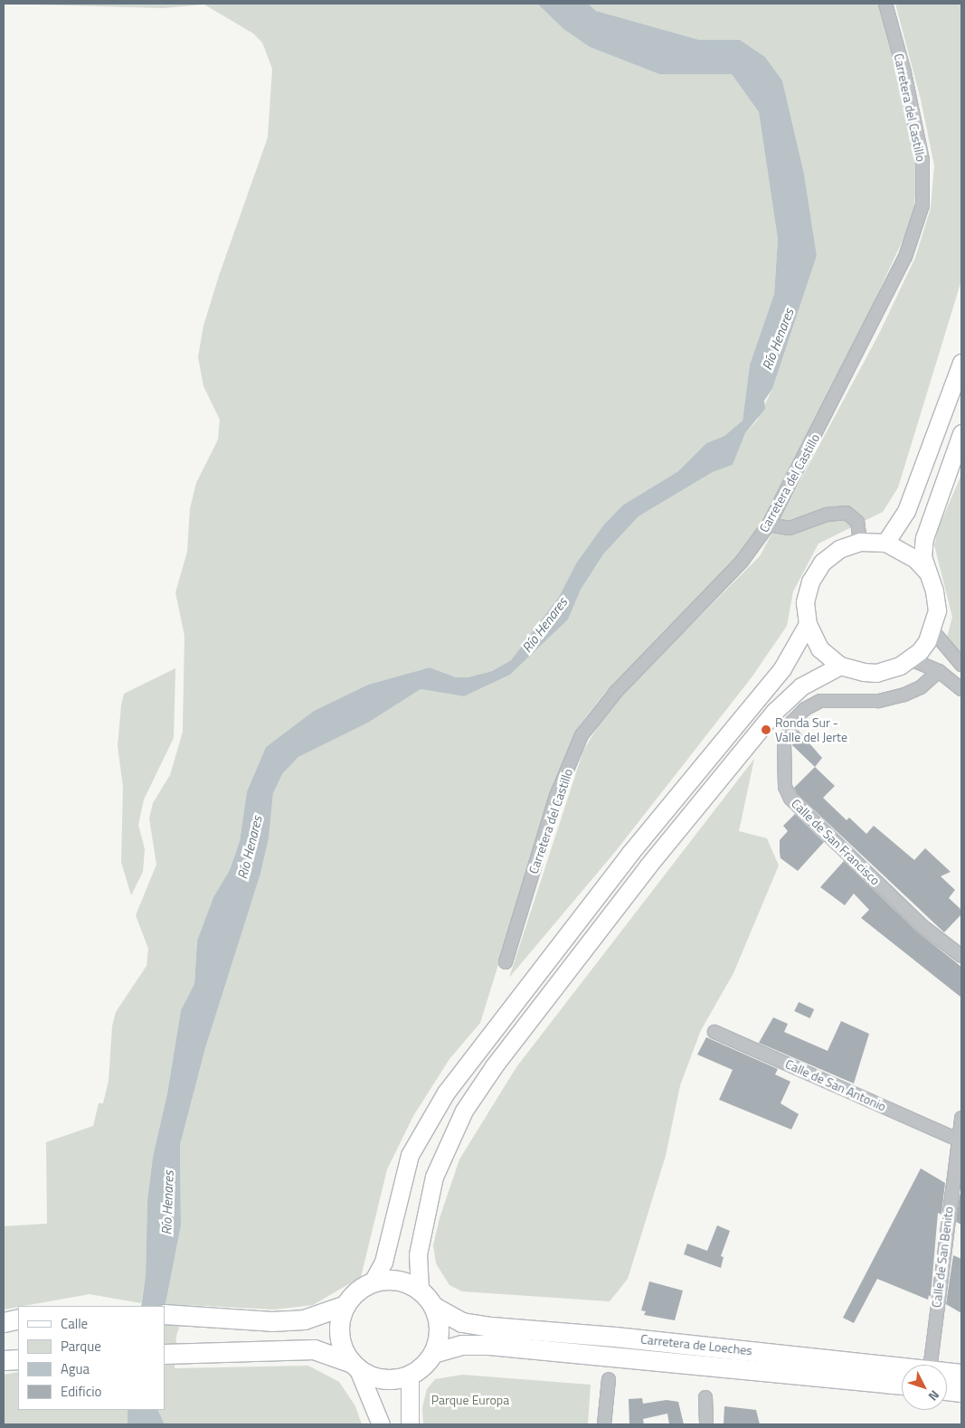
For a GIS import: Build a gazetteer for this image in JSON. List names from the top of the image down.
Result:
{
  "streets": {
    "main road": ["Carretera de Loeches"],
    "street": [
      "Carretera del Castillo",
      "Calle de San Francisco",
      "Calle de San Antonio",
      "Calle de San Benito"
    ]
  },
  "crossings": [
    ["Calle de San Antonio", "Calle de San Benito"]
  ],
  "water": ["Río Henares"],
  "parks": ["Parque Europa"],
  "places": ["Ronda Sur - Valle del Jerte"],
  "legend": [
    "Calle",
    "Parque",
    "Agua",
    "Edificio"
  ],
  "north": "bottom right"
}
